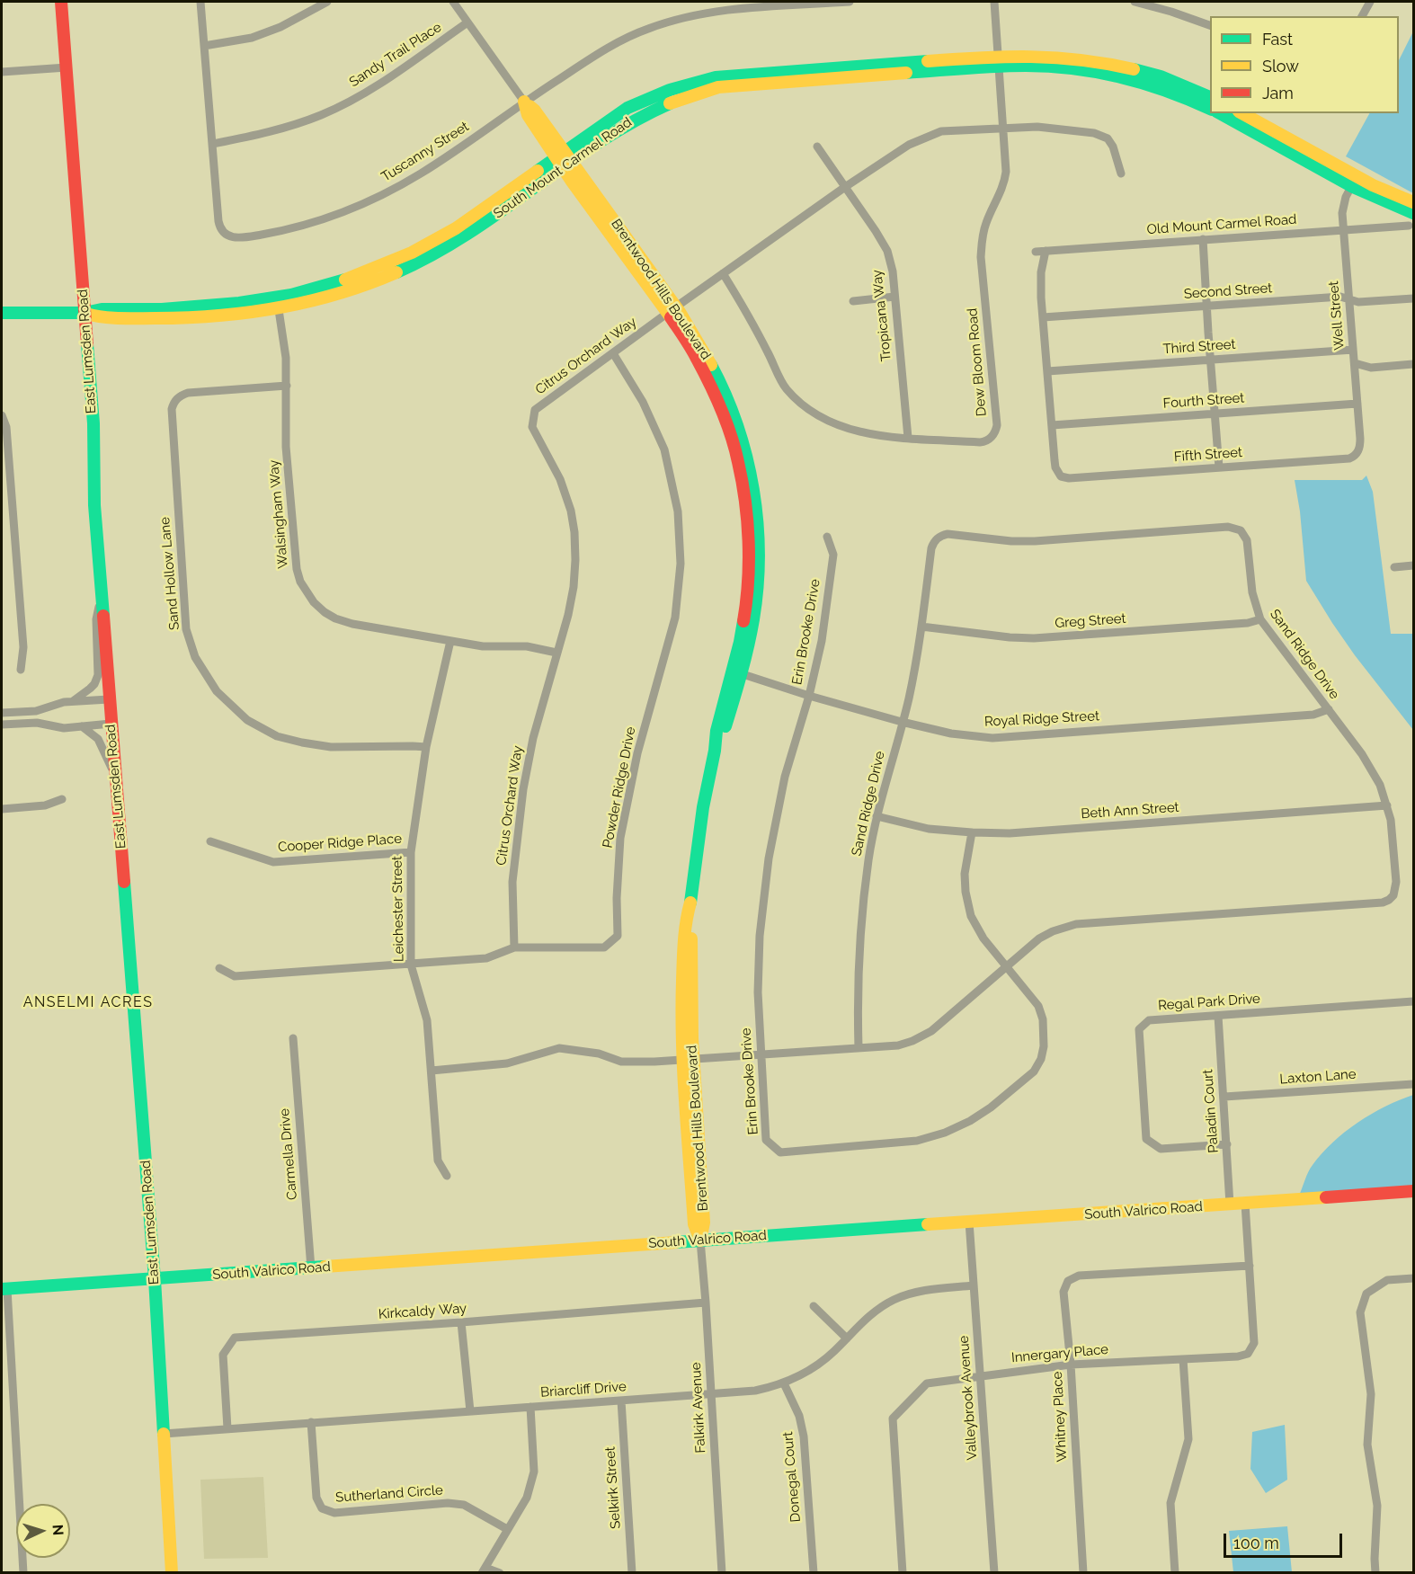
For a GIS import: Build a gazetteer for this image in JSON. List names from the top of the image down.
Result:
{
  "streets": {
    "street": [
      "Sandy Trail Place",
      "Tuscanny Street",
      "South Mount Carmel Road",
      "Old Mount Carmel Road",
      "Brentwood Hills Boulevard",
      "Second Street",
      "Tropicana Way",
      "Well Street",
      "Third Street",
      "East Lumsden Road",
      "Citrus Orchard Way",
      "Dew Bloom Road",
      "Fourth Street",
      "Fifth Street",
      "Walsingham Way",
      "Sand Hollow Lane",
      "Greg Street",
      "Erin Brooke Drive",
      "Sand Ridge Drive",
      "Royal Ridge Street",
      "Powder Ridge Drive",
      "Beth Ann Street",
      "Cooper Ridge Place",
      "Leichester Street",
      "Regal Park Drive",
      "Laxton Lane",
      "Paladin Court",
      "Carmella Drive",
      "South Valrico Road",
      "Kirkcaldy Way",
      "Innergary Place",
      "Briarcliff Drive",
      "Valleybrook Avenue",
      "Falkirk Avenue",
      "Whitney Place",
      "Donegal Court",
      "Selkirk Street",
      "Sutherland Circle"
    ]
  },
  "crossings": [
    ["Sandy Trail Place", "Tuscanny Street"],
    ["Sandy Trail Place", "Brentwood Hills Boulevard"],
    ["Tuscanny Street", "Brentwood Hills Boulevard"],
    ["South Mount Carmel Road", "Brentwood Hills Boulevard"],
    ["South Mount Carmel Road", "East Lumsden Road"],
    ["South Mount Carmel Road", "Dew Bloom Road"],
    ["South Mount Carmel Road", "Walsingham Way"],
    ["Old Mount Carmel Road", "Well Street"],
    ["Brentwood Hills Boulevard", "Citrus Orchard Way"],
    ["Brentwood Hills Boulevard", "Sand Ridge Drive"],
    ["Brentwood Hills Boulevard", "Royal Ridge Street"],
    ["Brentwood Hills Boulevard", "South Valrico Road"],
    ["Brentwood Hills Boulevard", "Falkirk Avenue"],
    ["Second Street", "Well Street"],
    ["Tropicana Way", "Citrus Orchard Way"],
    ["Tropicana Way", "Dew Bloom Road"],
    ["Well Street", "Third Street"],
    ["Well Street", "Fourth Street"],
    ["Well Street", "Fifth Street"],
    ["East Lumsden Road", "South Valrico Road"],
    ["East Lumsden Road", "Briarcliff Drive"],
    ["Citrus Orchard Way", "Dew Bloom Road"],
    ["Citrus Orchard Way", "Walsingham Way"],
    ["Citrus Orchard Way", "Powder Ridge Drive"],
    ["Fourth Street", "Fifth Street"],
    ["Walsingham Way", "Sand Hollow Lane"],
    ["Walsingham Way", "Leichester Street"],
    ["Sand Hollow Lane", "Leichester Street"],
    ["Greg Street", "Sand Ridge Drive"],
    ["Erin Brooke Drive", "Sand Ridge Drive"],
    ["Erin Brooke Drive", "Royal Ridge Street"],
    ["Erin Brooke Drive", "Beth Ann Street"],
    ["Sand Ridge Drive", "Royal Ridge Street"],
    ["Sand Ridge Drive", "Beth Ann Street"],
    ["Sand Ridge Drive", "Leichester Street"],
    ["Powder Ridge Drive", "Leichester Street"],
    ["Cooper Ridge Place", "Leichester Street"],
    ["Regal Park Drive", "Paladin Court"],
    ["Laxton Lane", "Paladin Court"],
    ["Paladin Court", "South Valrico Road"],
    ["Carmella Drive", "South Valrico Road"],
    ["South Valrico Road", "Innergary Place"],
    ["South Valrico Road", "Valleybrook Avenue"],
    ["South Valrico Road", "Falkirk Avenue"],
    ["Kirkcaldy Way", "Briarcliff Drive"],
    ["Kirkcaldy Way", "Falkirk Avenue"],
    ["Innergary Place", "Valleybrook Avenue"],
    ["Innergary Place", "Whitney Place"],
    ["Briarcliff Drive", "Valleybrook Avenue"],
    ["Briarcliff Drive", "Falkirk Avenue"],
    ["Briarcliff Drive", "Donegal Court"],
    ["Briarcliff Drive", "Selkirk Street"],
    ["Briarcliff Drive", "Sutherland Circle"]
  ],
  "districts": ["ANSELMI ACRES"],
  "legend": ["Fast", "Slow", "Jam"],
  "scale_bar": "100 m",
  "north": "right"
}
